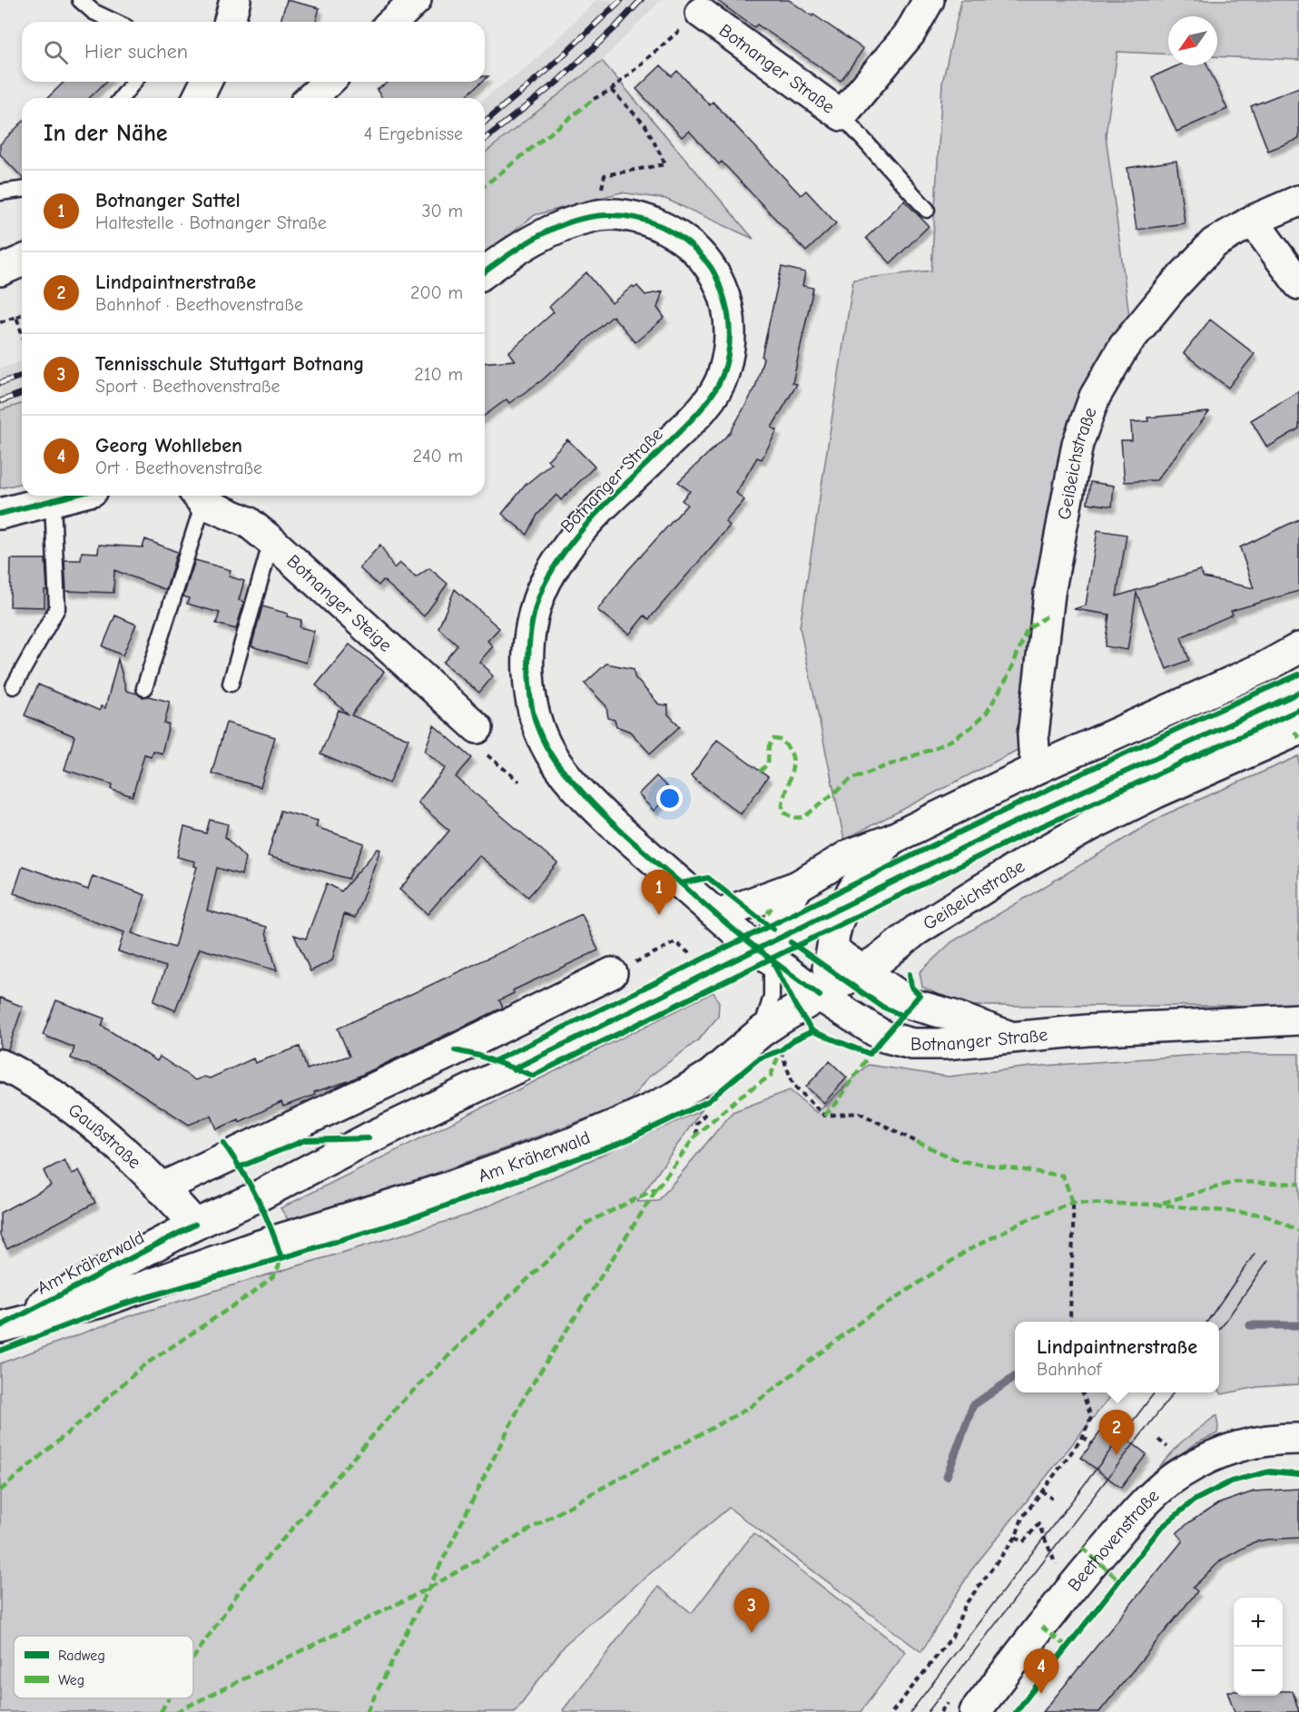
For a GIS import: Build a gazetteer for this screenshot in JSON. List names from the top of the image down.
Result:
{
  "streets": {
    "main road": [
      "Botnanger Straße",
      "Geißeichstraße",
      "Botnanger Steige",
      "Gaußstraße",
      "Am Kräherwald",
      "Beethovenstraße"
    ]
  },
  "crossings": [
    ["Botnanger Straße", "Geißeichstraße"],
    ["Geißeichstraße", "Am Kräherwald"],
    ["Gaußstraße", "Am Kräherwald"]
  ],
  "legend": ["Radweg", "Weg"],
  "north": "bottom left",
  "page": {
    "search": "Hier suchen",
    "heading": ["In der Nähe", "4 Ergebnisse"],
    "list": [
      {
        "mark": "1",
        "name": "Botnanger Sattel",
        "note": "Haltestelle · Botnanger Straße",
        "value": "30 m"
      },
      {
        "mark": "2",
        "name": "Lindpaintnerstraße",
        "note": "Bahnhof · Beethovenstraße",
        "value": "200 m"
      },
      {
        "mark": "3",
        "name": "Tennisschule Stuttgart Botnang",
        "note": "Sport · Beethovenstraße",
        "value": "210 m"
      },
      {
        "mark": "4",
        "name": "Georg Wohlleben",
        "note": "Ort · Beethovenstraße",
        "value": "240 m"
      }
    ],
    "pins": [
      "1",
      "2",
      "3",
      "4"
    ],
    "popup": ["Lindpaintnerstraße", "Bahnhof"],
    "map_buttons": ["+", "−"]
  }
}
